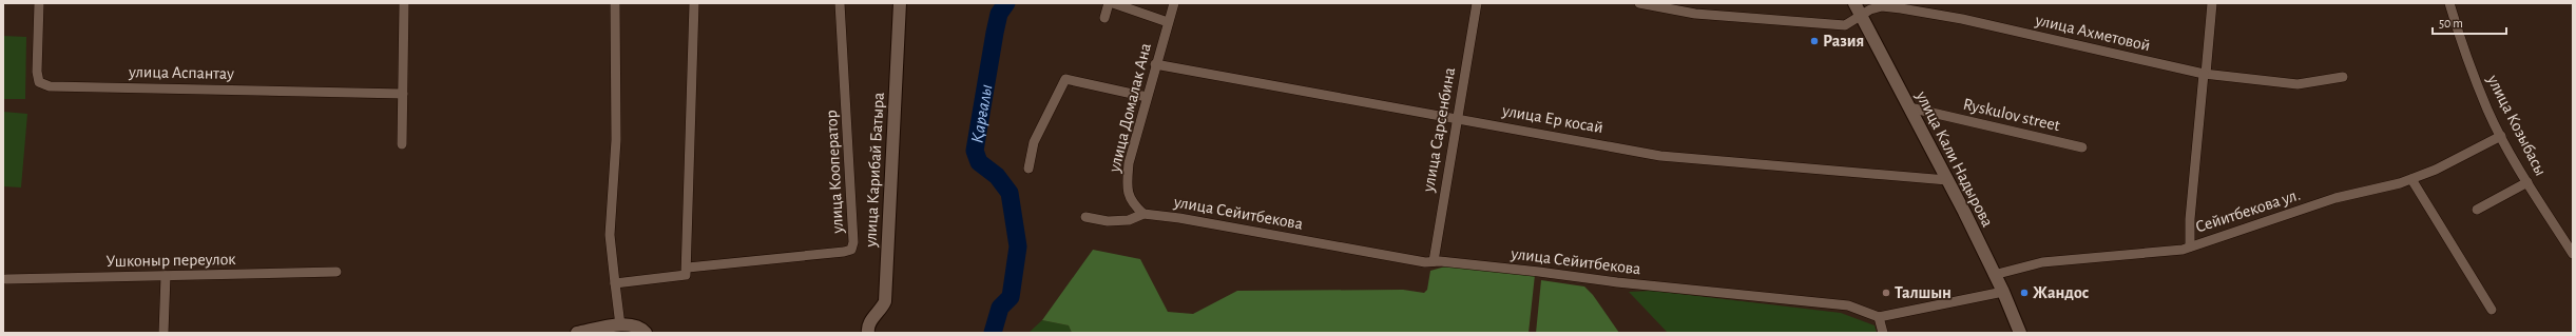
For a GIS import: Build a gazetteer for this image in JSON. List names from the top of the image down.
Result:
{
  "streets": {
    "street": [
      "улица Ахметовой",
      "улица Аспантау",
      "улица Домалак Ана",
      "Ryskulov street",
      "улица Ер косай",
      "улица Козыбасы",
      "улица Сарсенбина",
      "улица Кали Надырова",
      "улица Карибай Батыра",
      "улица Кооператор",
      "Сейитбекова ул.",
      "улица Сейитбекова",
      "Ушконыр переулок"
    ]
  },
  "crossings": [
    ["улица Ахметовой", "улица Кали Надырова"],
    ["улица Домалак Ана", "улица Ер косай"],
    ["улица Домалак Ана", "улица Сейитбекова"],
    ["Ryskulov street", "улица Кали Надырова"],
    ["улица Ер косай", "улица Сарсенбина"],
    ["улица Ер косай", "улица Кали Надырова"],
    ["улица Козыбасы", "Сейитбекова ул."],
    ["улица Сарсенбина", "улица Сейитбекова"],
    ["улица Кали Надырова", "Сейитбекова ул."]
  ],
  "water": ["Қарғалы"],
  "places": ["Разия", "Талшын", "Жандос"],
  "scale_bar": "50 m"
}
